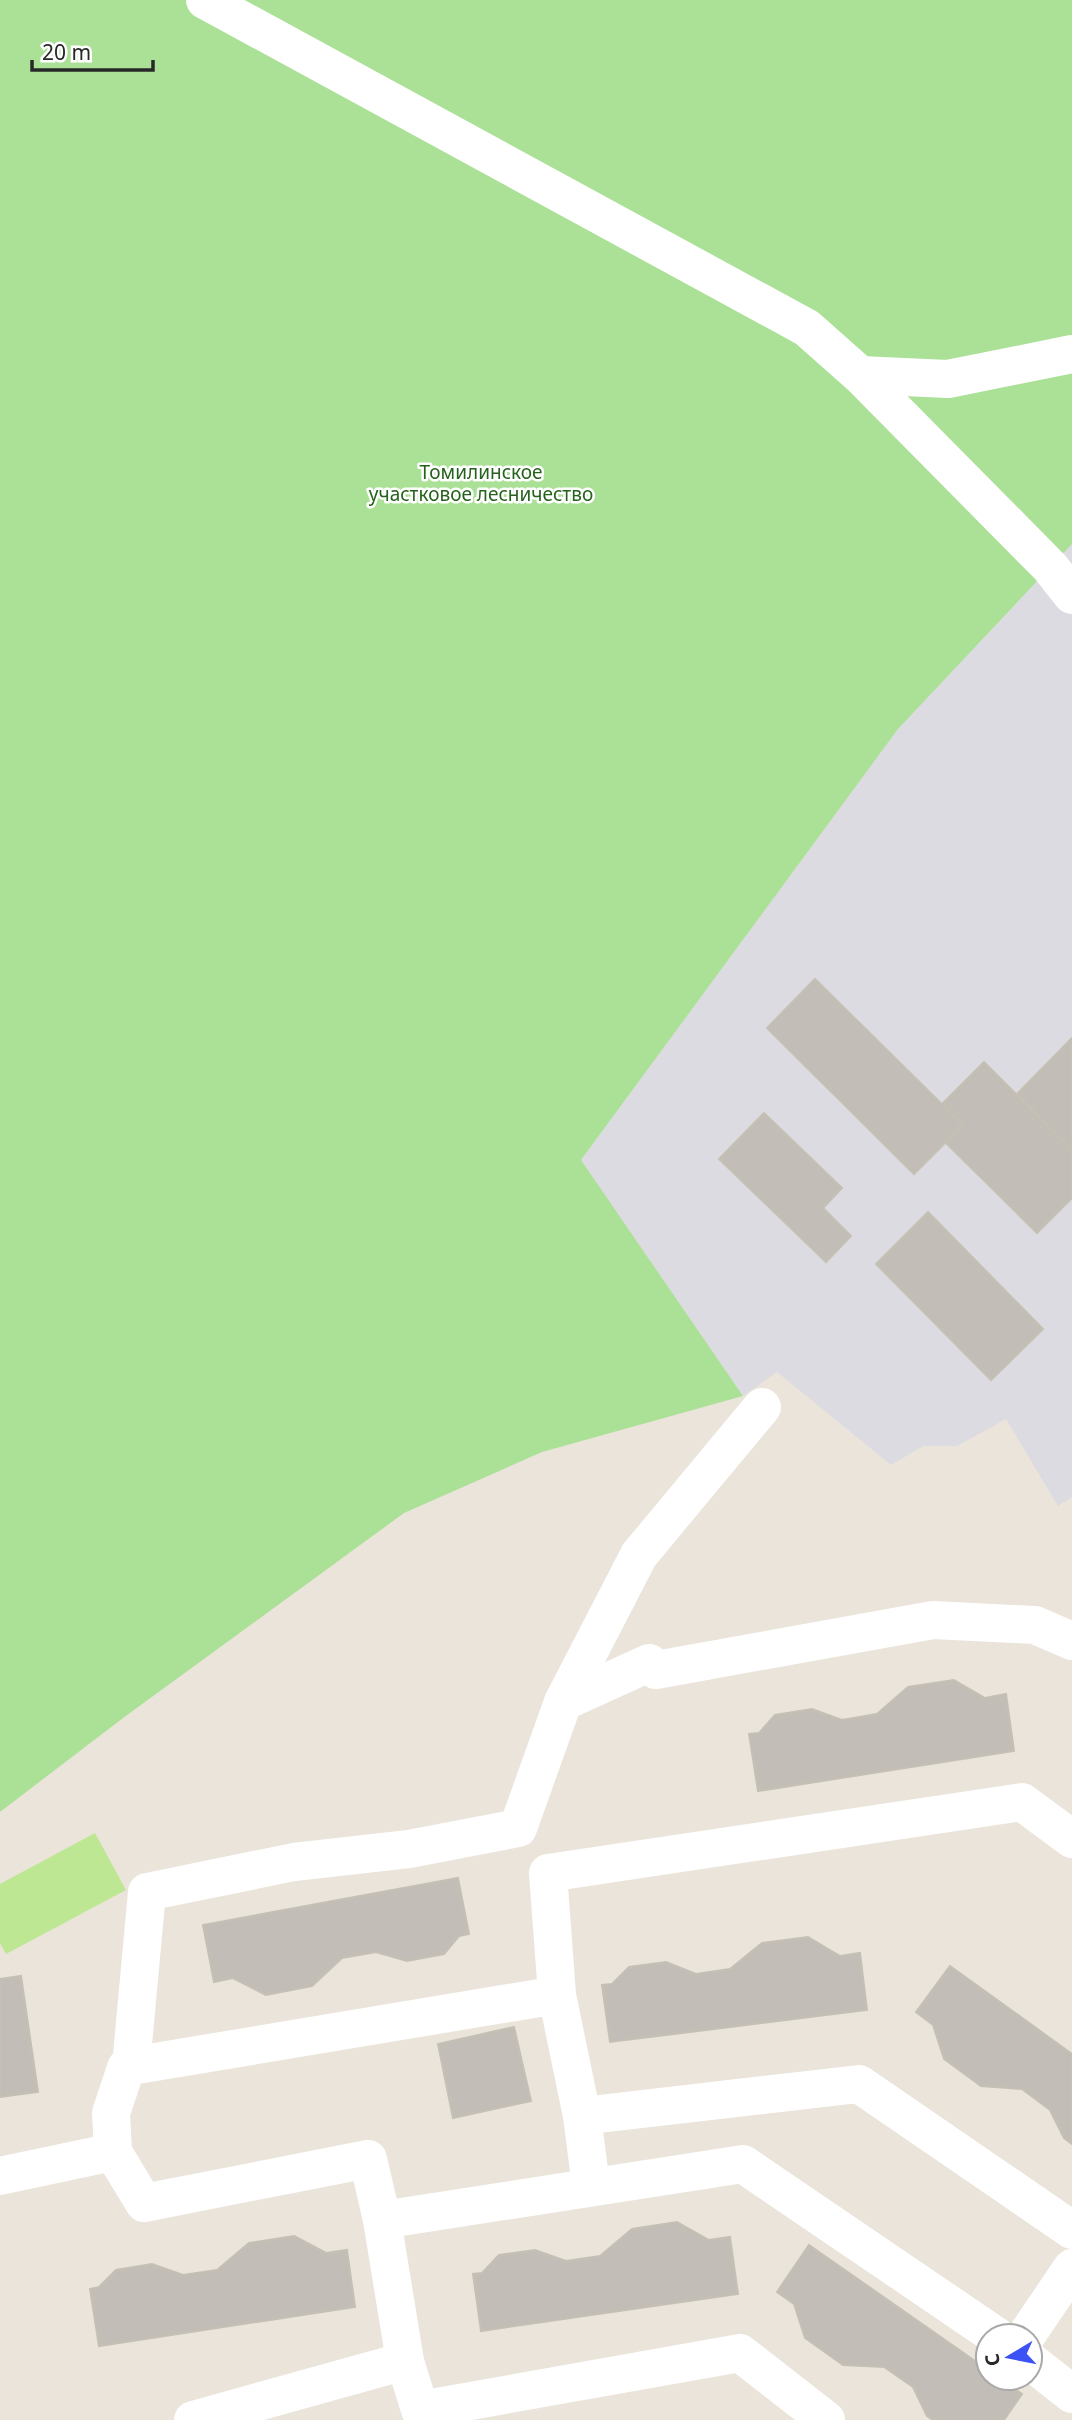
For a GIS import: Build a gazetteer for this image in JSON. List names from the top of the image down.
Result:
{
  "parks": ["Томилинское участковое лесничество"],
  "scale_bar": "20 m",
  "north": "left"
}
